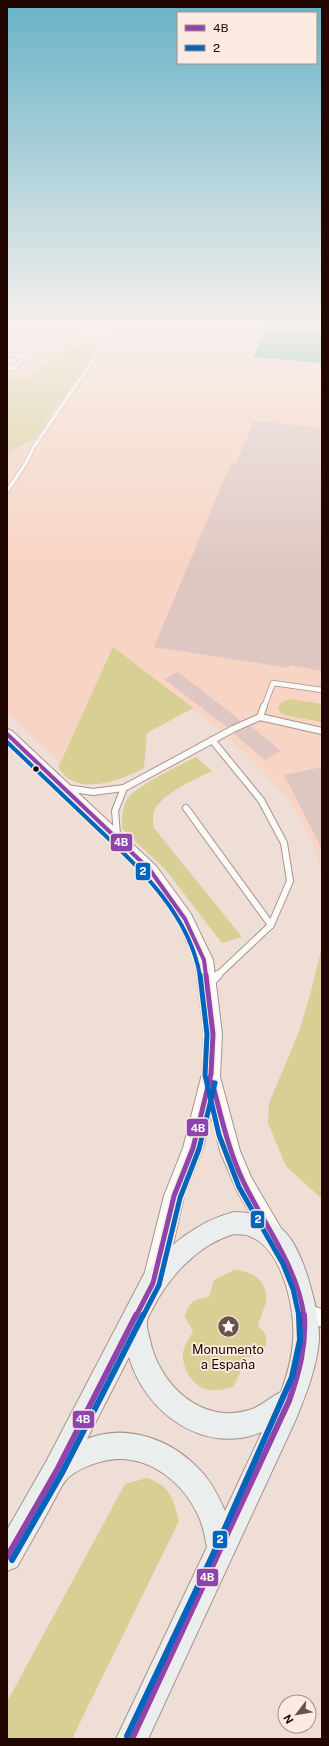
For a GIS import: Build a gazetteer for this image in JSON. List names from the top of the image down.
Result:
{
  "places": {
    "place": ["Monumento a España"]
  },
  "lines": ["transit line 4B", "transit line 2"],
  "legend": ["4B", "2"],
  "north": "bottom left"
}
